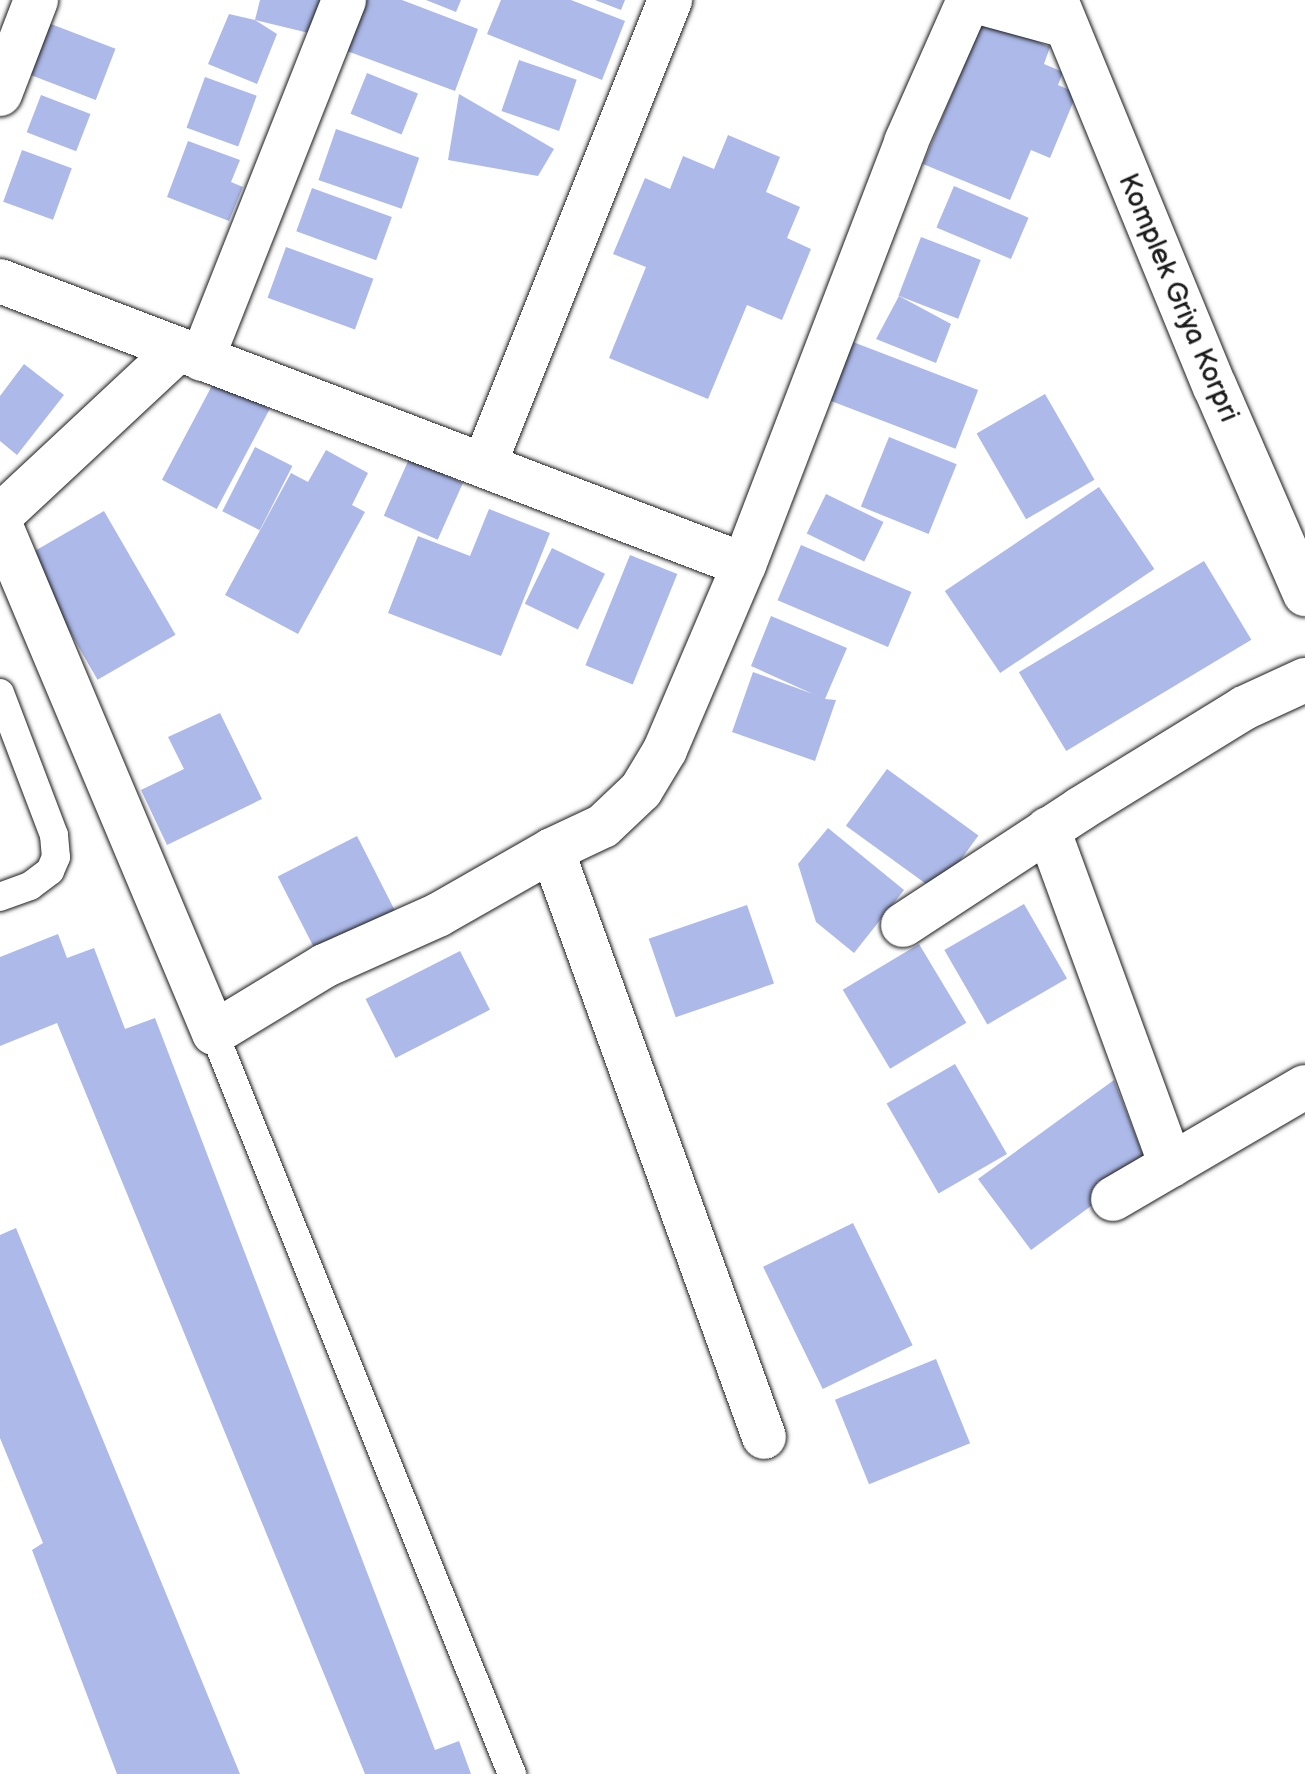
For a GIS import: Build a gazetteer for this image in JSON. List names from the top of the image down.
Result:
{
  "streets": {
    "street": ["Komplek Griya Korpri"]
  }
}
